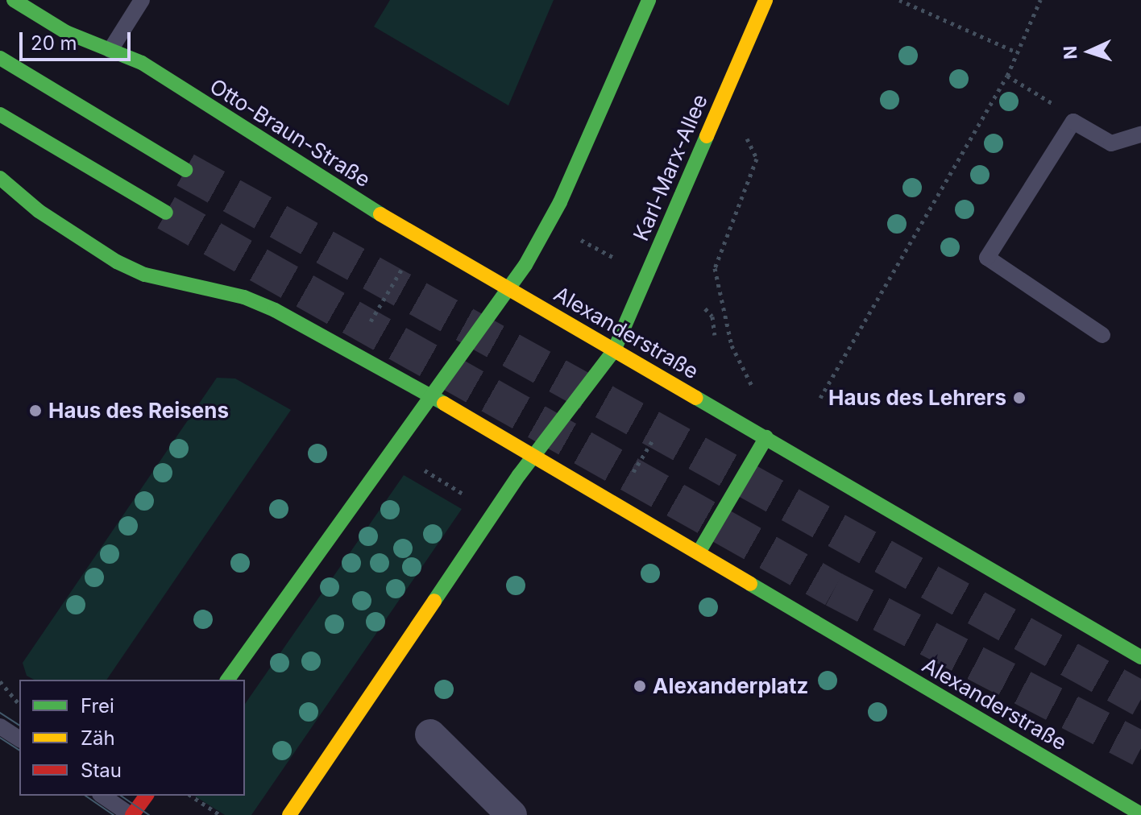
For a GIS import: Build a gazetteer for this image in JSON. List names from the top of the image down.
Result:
{
  "streets": {
    "main road": ["Otto-Braun-Straße", "Karl-Marx-Allee", "Alexanderstraße"]
  },
  "crossings": [
    ["Otto-Braun-Straße", "Alexanderstraße"],
    ["Karl-Marx-Allee", "Alexanderstraße"]
  ],
  "places": ["Haus des Lehrers", "Haus des Reisens", "Alexanderplatz"],
  "legend": ["Frei", "Zäh", "Stau"],
  "scale_bar": "20 m",
  "north": "left"
}
